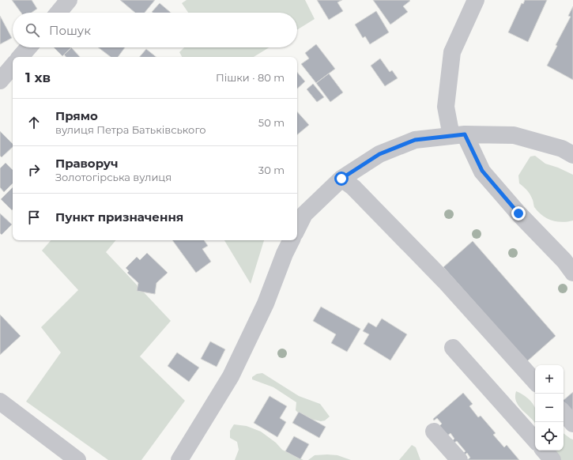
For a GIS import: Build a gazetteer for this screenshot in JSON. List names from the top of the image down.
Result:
{
  "page": {
    "search": "Пошук",
    "heading": ["1 хв", "Пішки · 80 m"],
    "list": [
      ["Прямо", "вулиця Петра Батьківського", "50 m"],
      ["Праворуч", "Золотогірська вулиця", "30 m"],
      "Пункт призначення"
    ],
    "map_buttons": ["+", "−"]
  }
}
